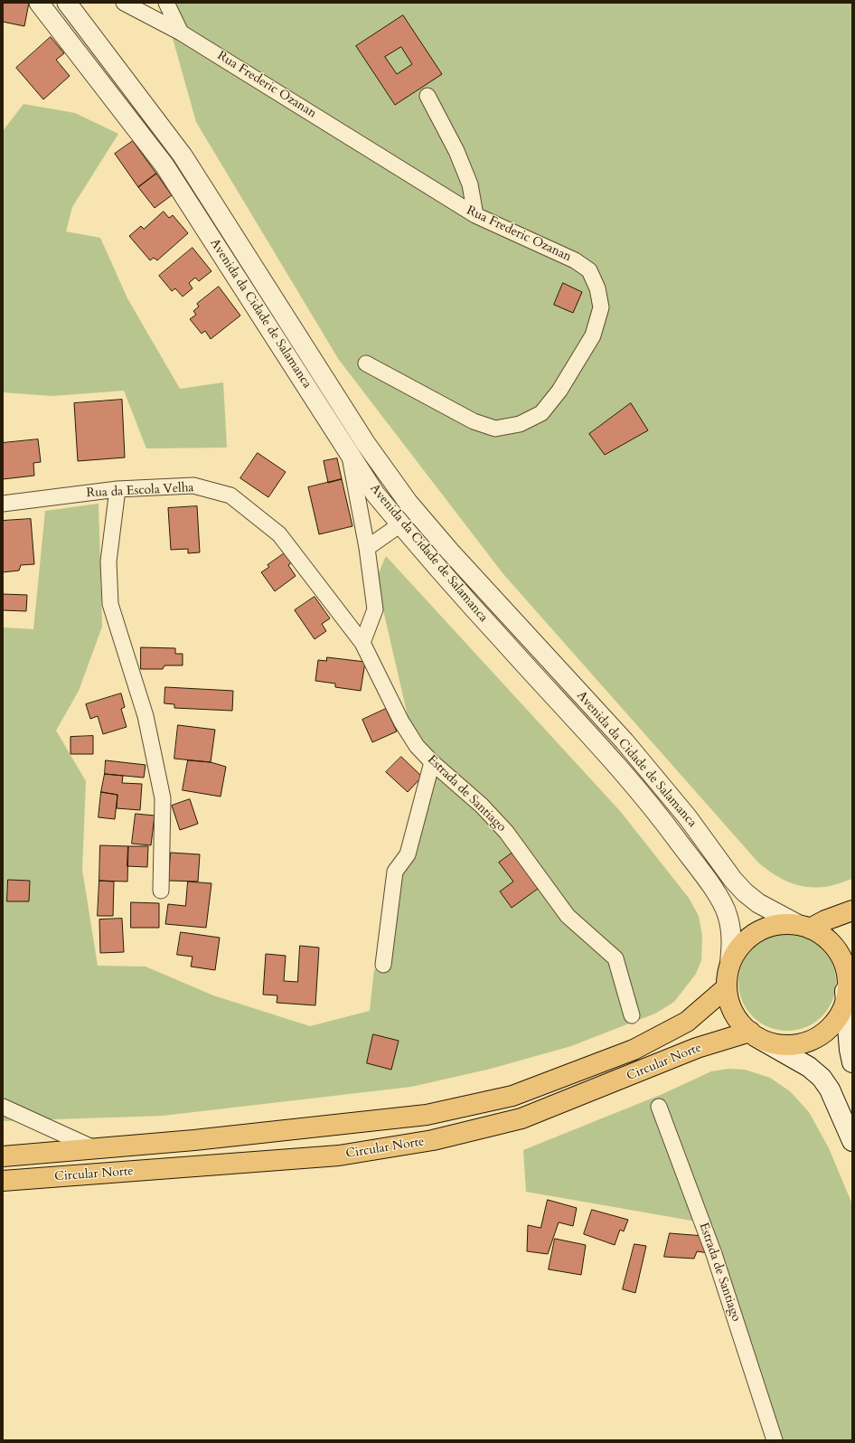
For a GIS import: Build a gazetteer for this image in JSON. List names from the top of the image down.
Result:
{
  "streets": {
    "main road": ["Circular Norte"],
    "street": [
      "Rua Frederic Ozanan",
      "Avenida da Cidade de Salamanca",
      "Rua da Escola Velha",
      "Estrada de Santiago"
    ]
  },
  "crossings": [
    ["Avenida da Cidade de Salamanca", "Circular Norte"],
    ["Rua da Escola Velha", "Estrada de Santiago"]
  ]
}
